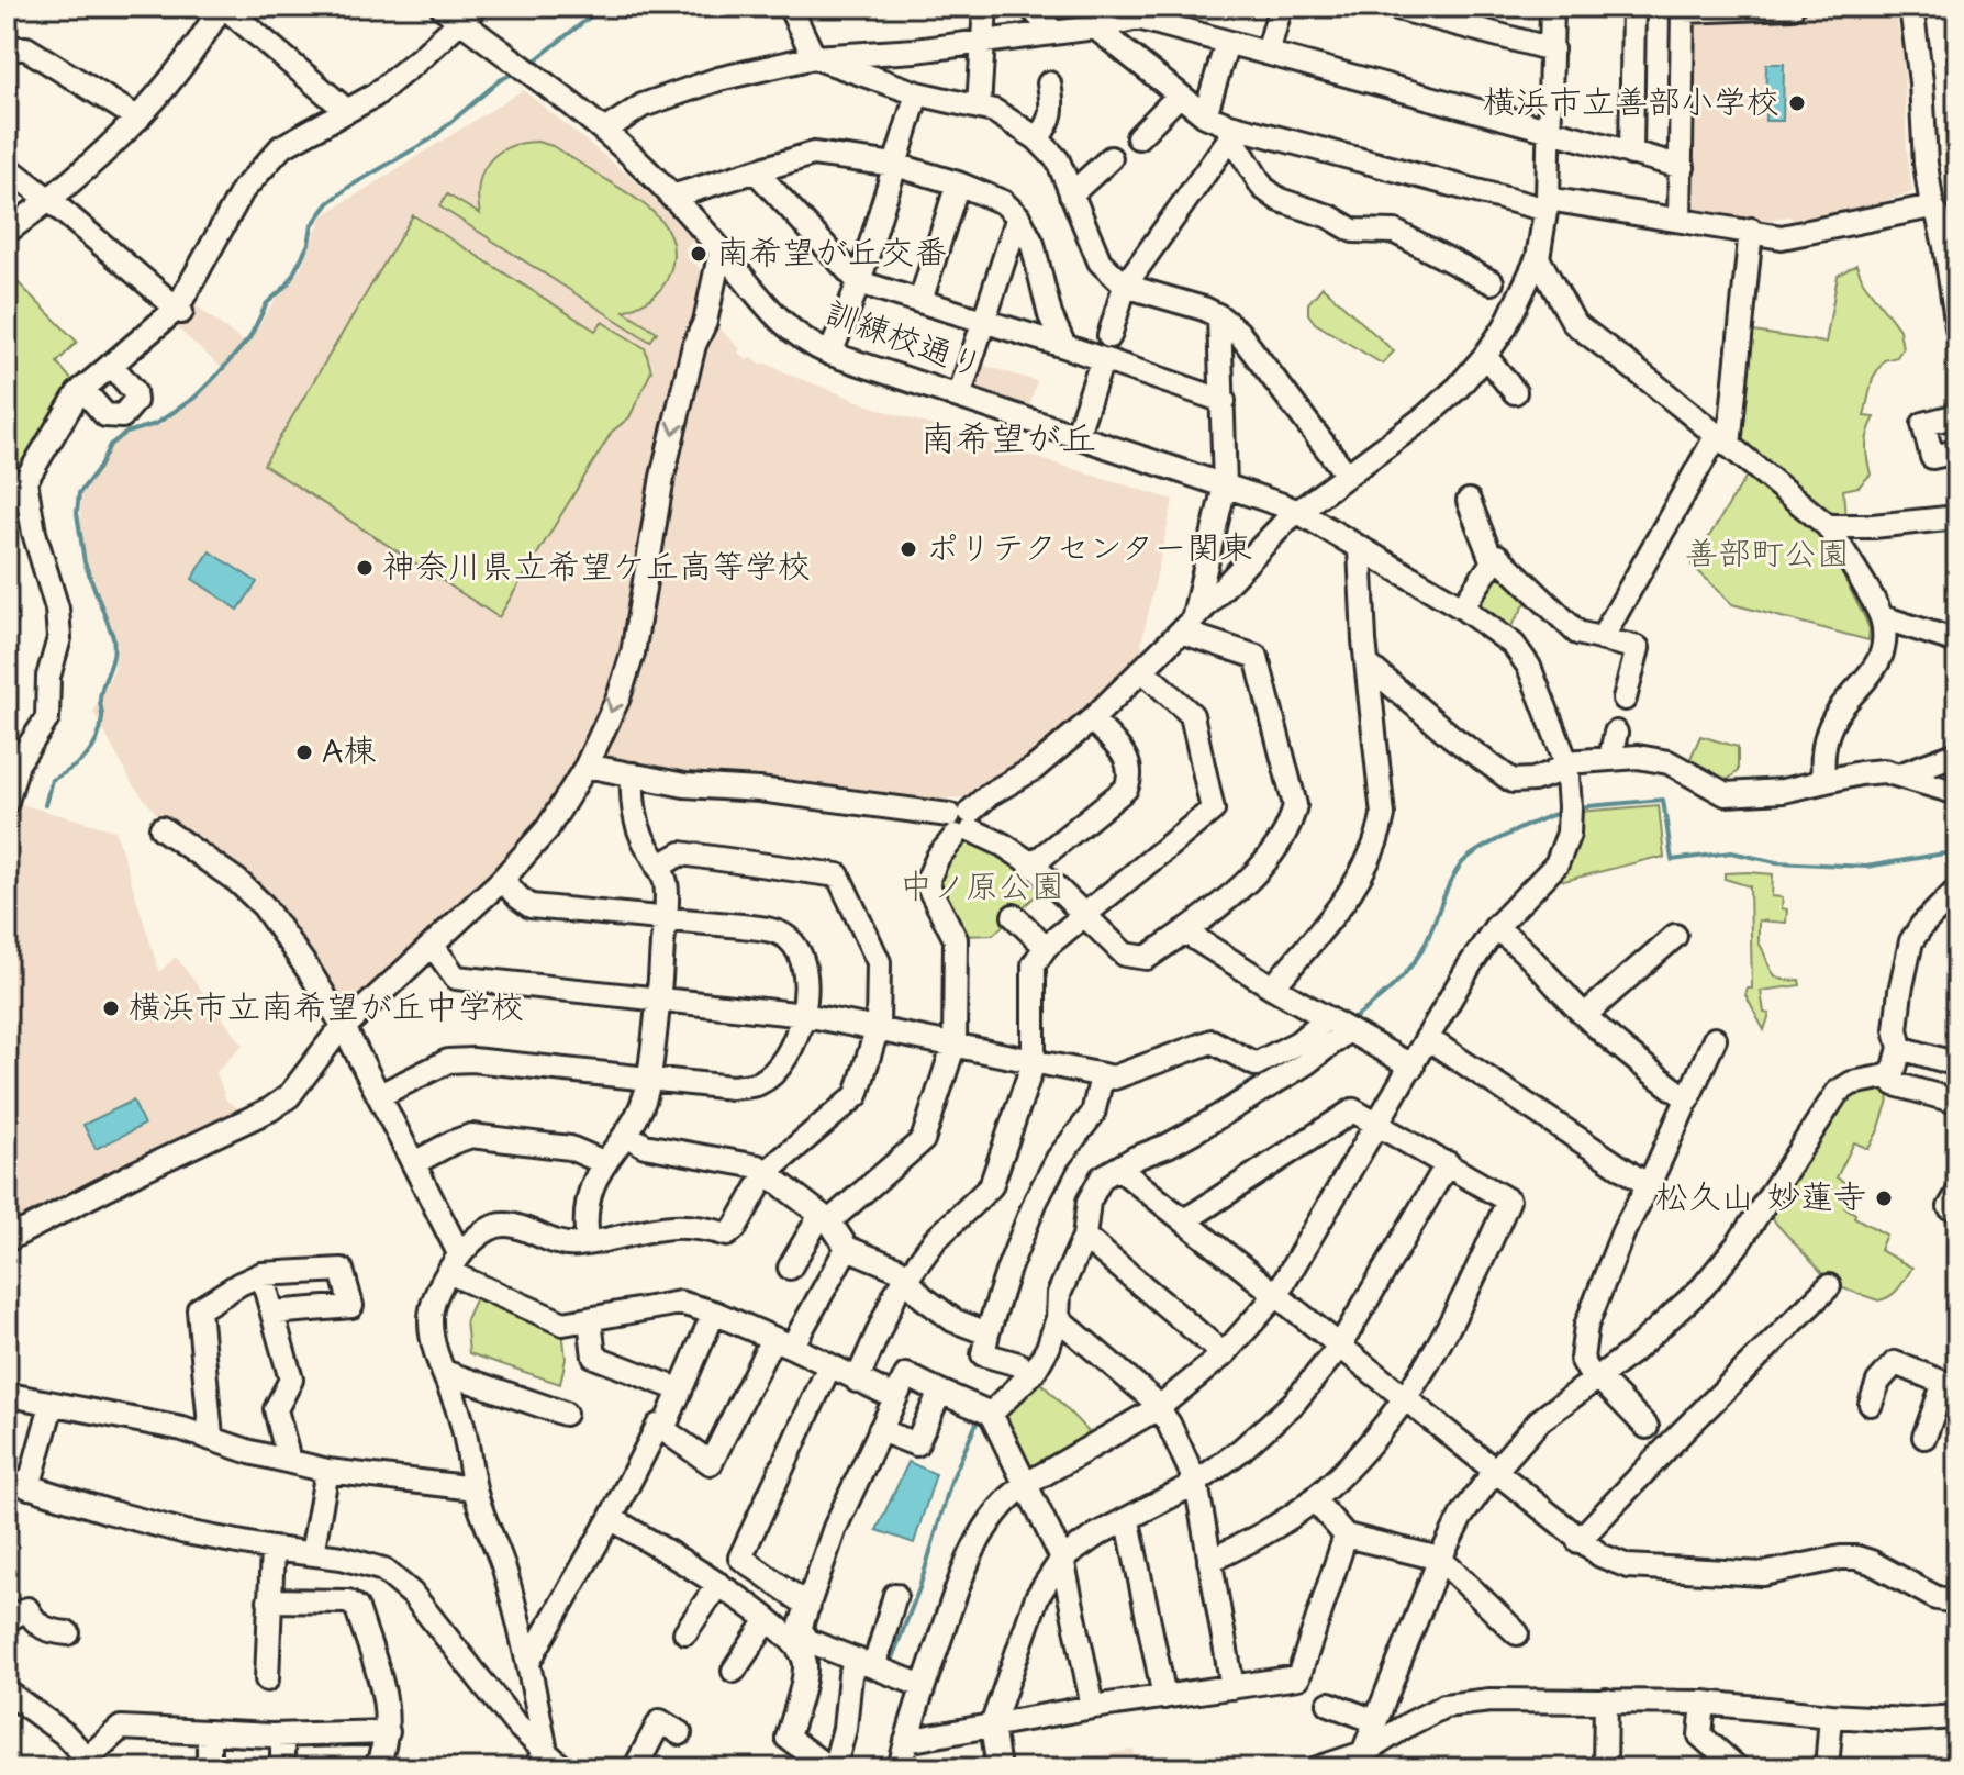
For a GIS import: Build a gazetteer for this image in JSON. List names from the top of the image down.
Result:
{
  "streets": {
    "street": ["訓練校通り"]
  },
  "districts": ["南希望が丘"],
  "parks": ["善部町公園", "中ノ原公園"],
  "places": [
    "横浜市立善部小学校",
    "南希望が丘交番",
    "ポリテクセンター関東",
    "神奈川県立希望ケ丘高等学校",
    "A棟",
    "横浜市立南希望が丘中学校",
    "松久山 妙蓮寺"
  ]
}
